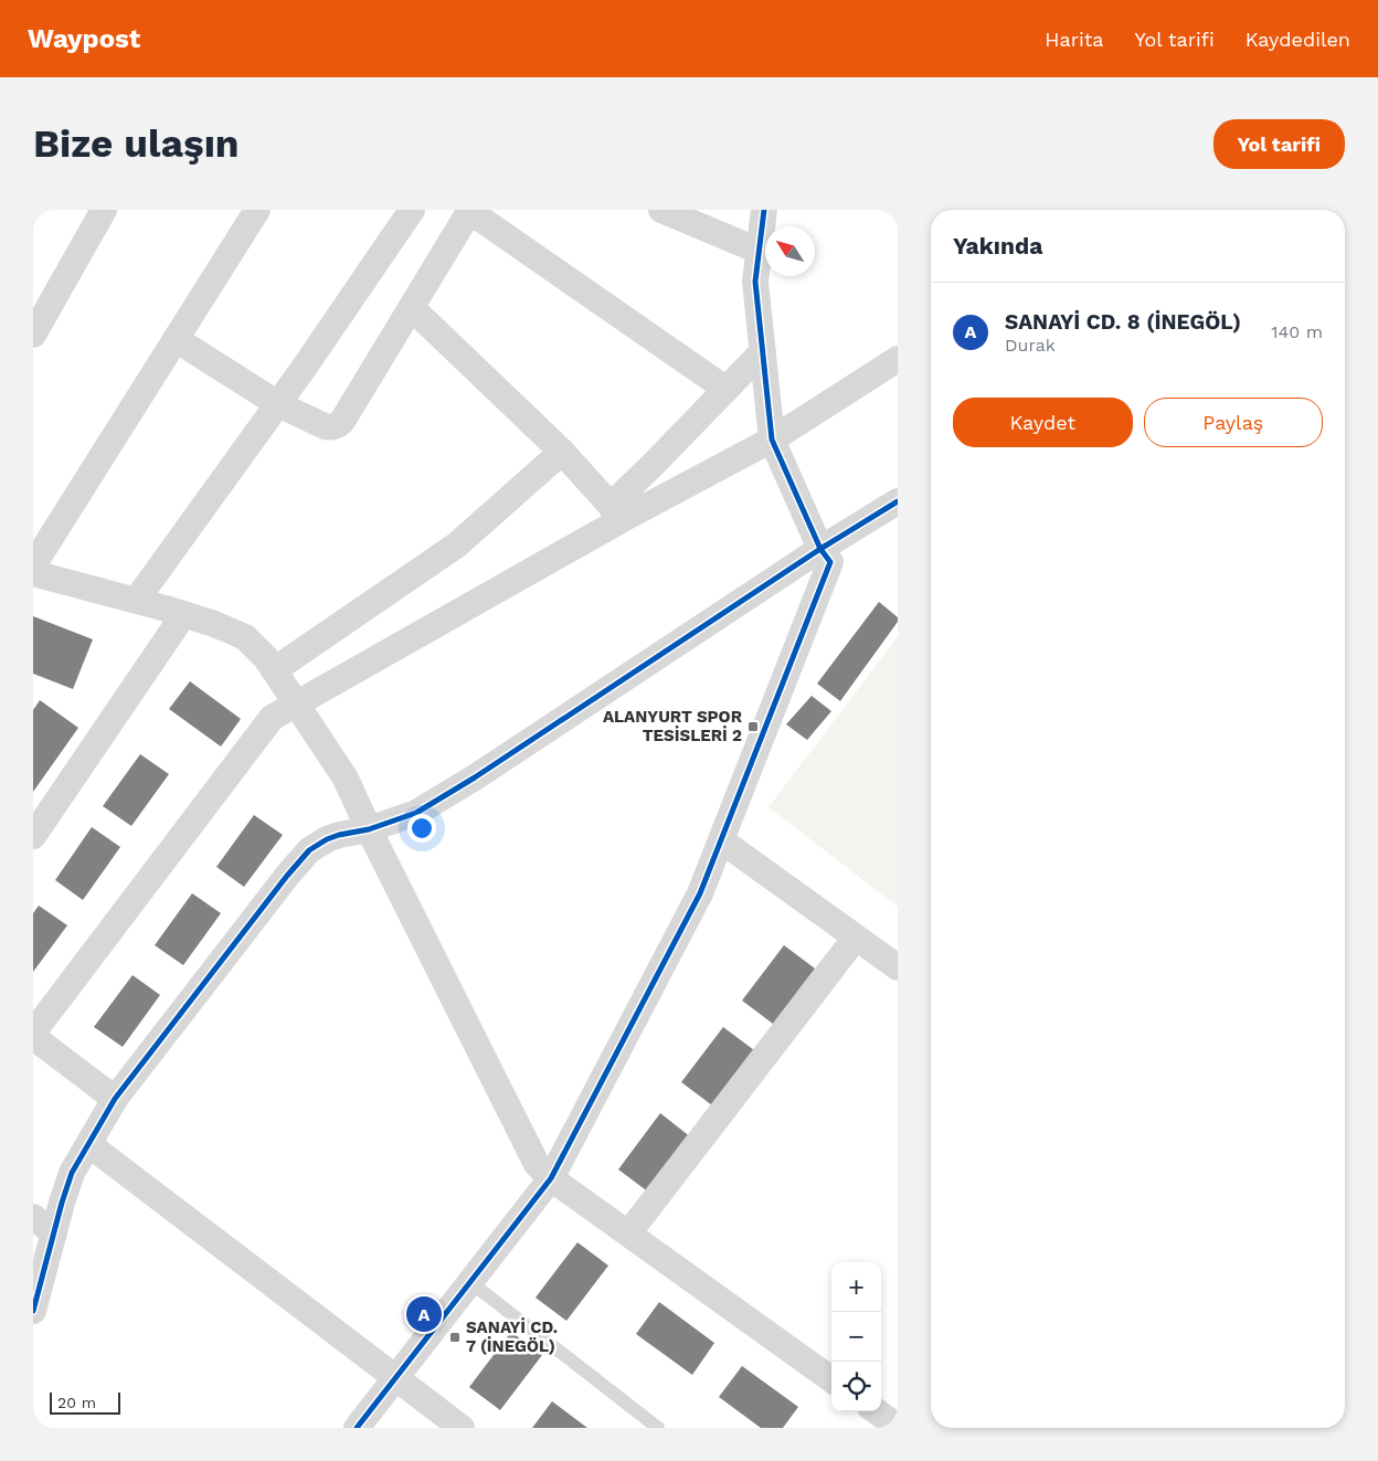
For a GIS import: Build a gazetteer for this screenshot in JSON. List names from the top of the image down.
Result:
{
  "places": {
    "transit": ["ALANYURT SPOR TESİSLERİ 2", "SANAYİ CD. 7 (İNEGÖL)"]
  },
  "scale_bar": "20 m",
  "north": "top left",
  "page": {
    "header": "Waypost",
    "nav": ["Harita", "Yol tarifi", "Kaydedilen"],
    "buttons": [
      "Yol tarifi",
      ["Kaydet", "Paylaş"]
    ],
    "title": "Bize ulaşın",
    "heading": "Yakında",
    "list": [
      {
        "mark": "A",
        "name": "SANAYİ CD. 8 (İNEGÖL)",
        "note": "Durak",
        "value": "140 m"
      }
    ],
    "map_buttons": ["+", "−"],
    "pins": "A",
    "scale": "20 m"
  }
}
